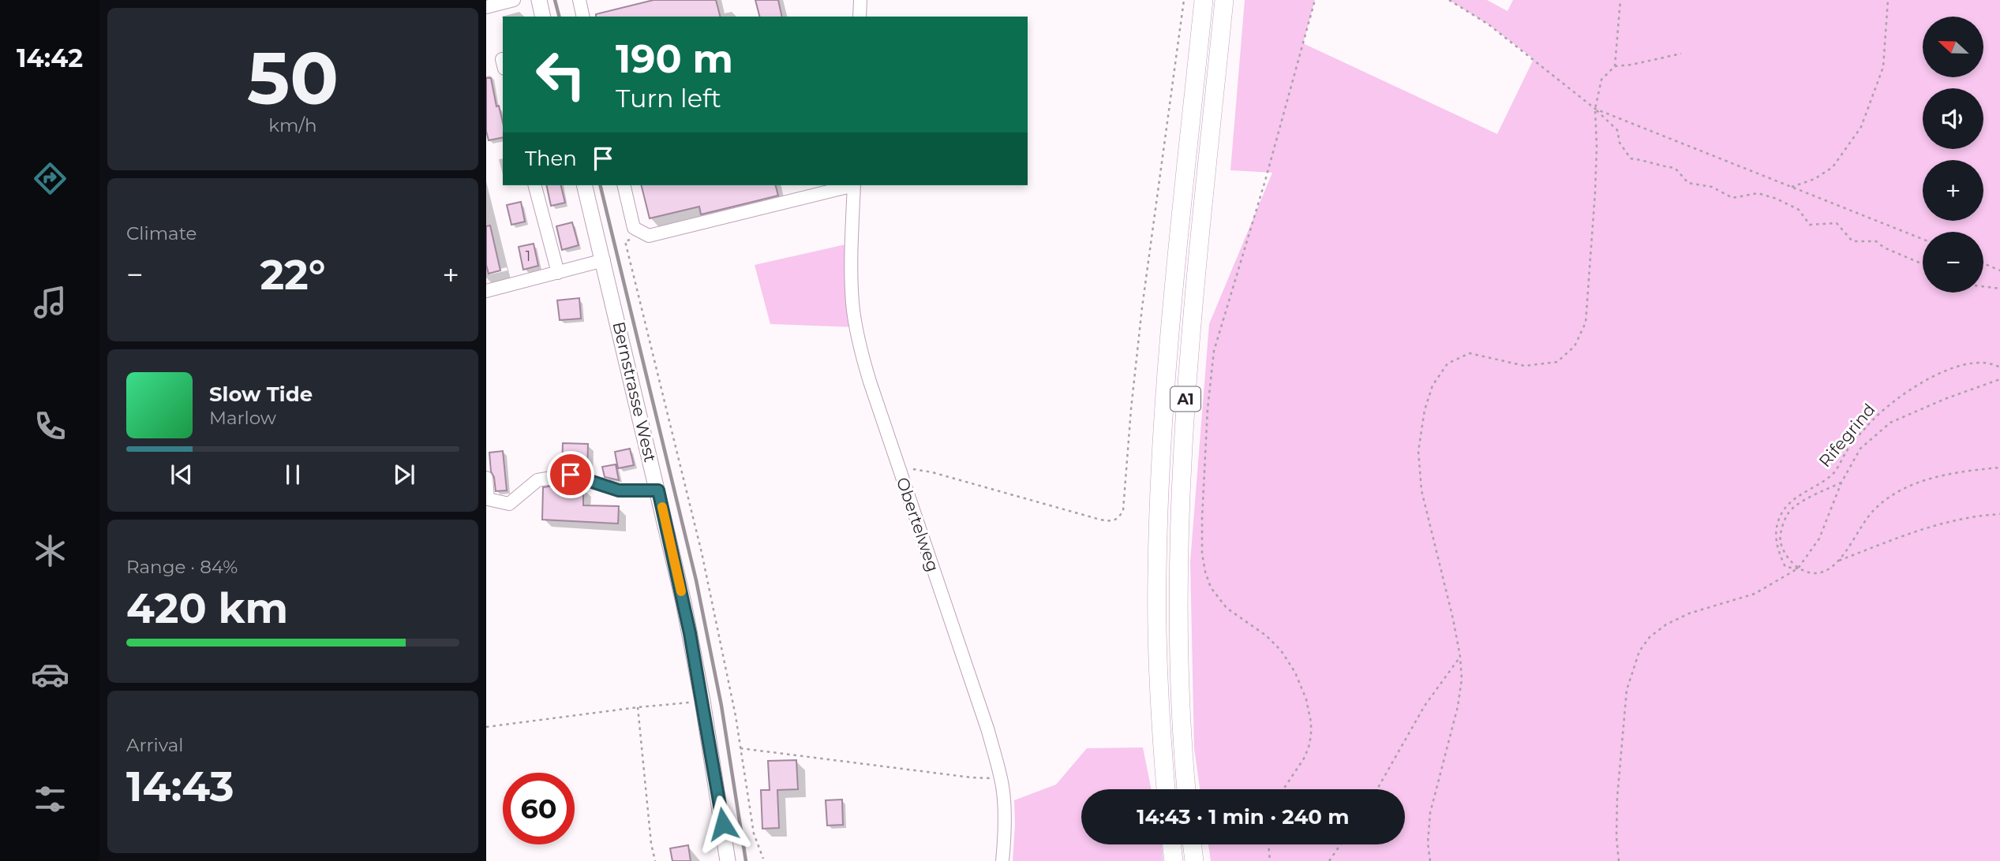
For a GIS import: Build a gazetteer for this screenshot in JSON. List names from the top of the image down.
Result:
{
  "streets": {
    "highway": ["A1"],
    "main road": ["Bernstrasse West"],
    "street": ["Obertelweg"],
    "path": ["Rifegrind"]
  },
  "house_numbers": ["1"],
  "north": "left",
  "page": {
    "tabs": "14:42",
    "tile": [
      ["50", "km/h"],
      "Climate",
      ["Range · 84%", "420 km"],
      ["Arrival", "14:43"]
    ],
    "map_buttons": ["+", "−"],
    "turn": ["190 m", "Turn left"],
    "then": "Then",
    "heat": ["−", "22°", "+"],
    "song": ["Slow Tide", "Marlow"],
    "limit": "60",
    "trip": "14:43 · 1 min · 240 m"
  }
}
